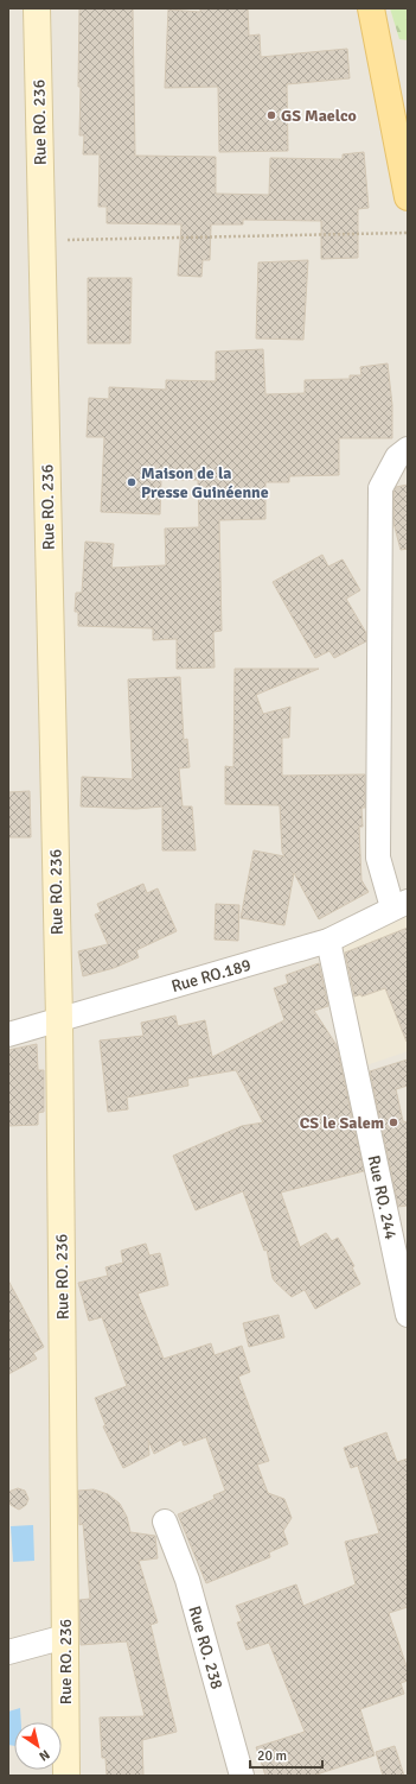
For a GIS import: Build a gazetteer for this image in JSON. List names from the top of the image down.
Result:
{
  "streets": {
    "street": [
      "Rue RO. 236",
      "Rue RO.189",
      "Rue RO. 244",
      "Rue RO. 238"
    ]
  },
  "crossings": [
    ["Rue RO. 236", "Rue RO.189"],
    ["Rue RO.189", "Rue RO. 244"]
  ],
  "places": ["GS Maelco", "Maison de la Presse Guinéenne", "CS le Salem"],
  "scale_bar": "20 m",
  "north": "bottom right"
}
